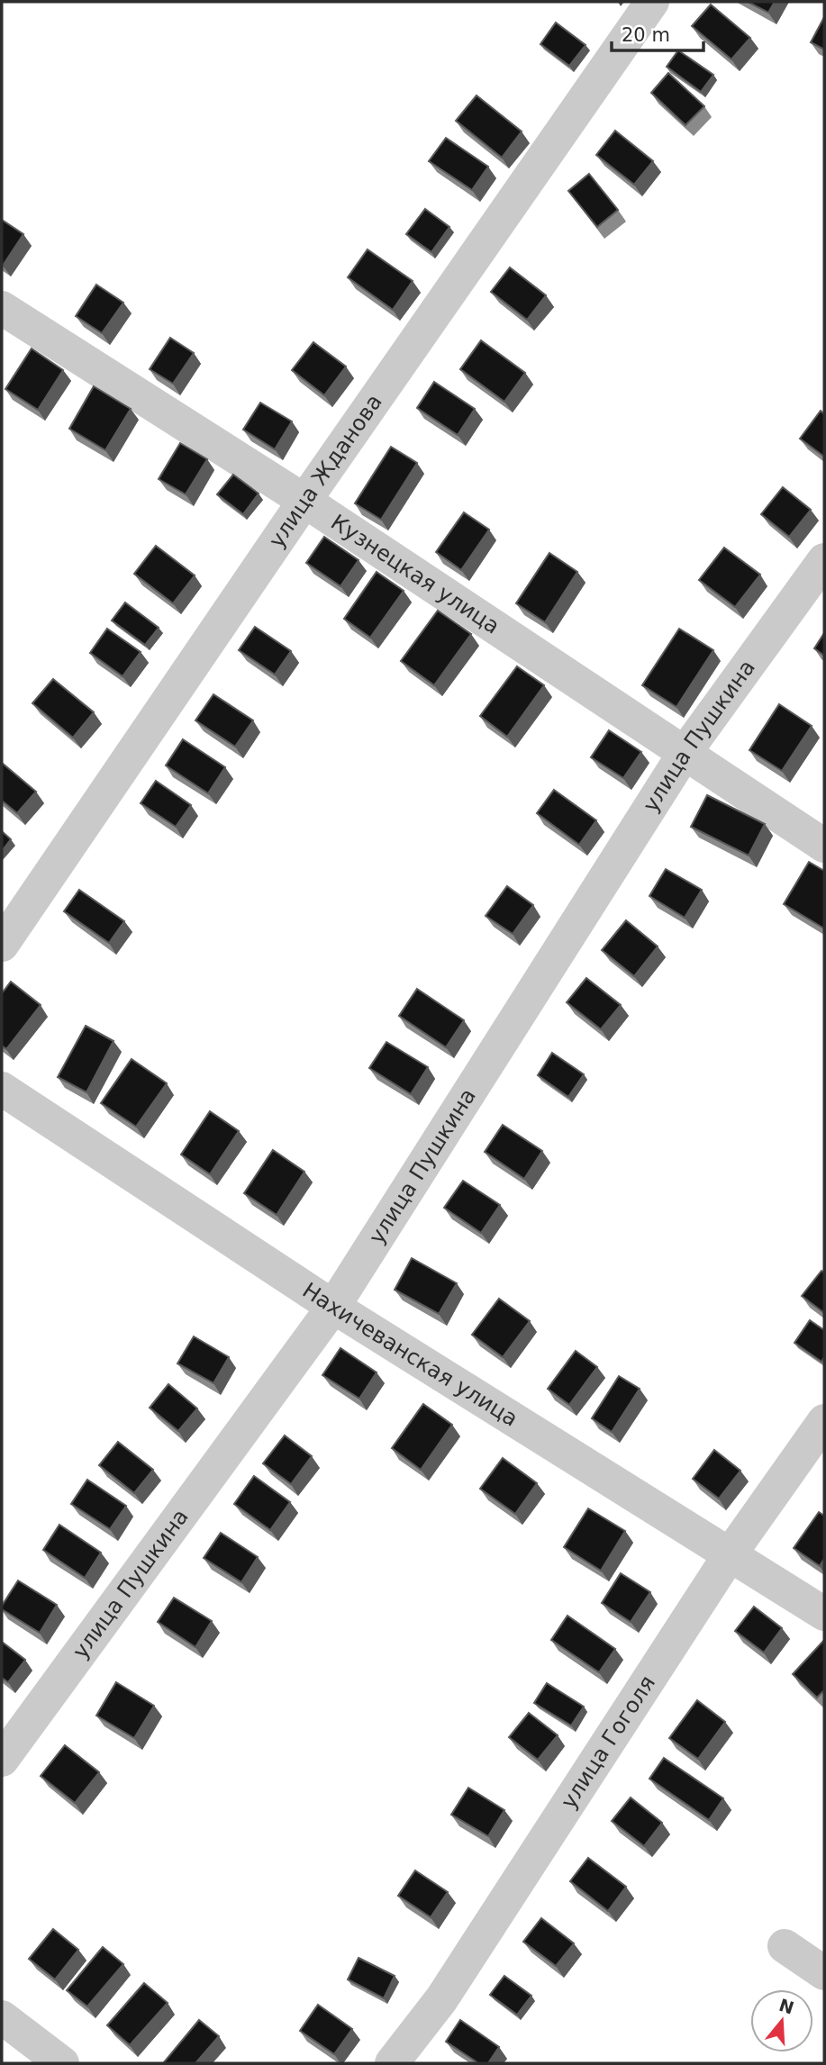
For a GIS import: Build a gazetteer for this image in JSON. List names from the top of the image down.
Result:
{
  "streets": {
    "street": [
      "улица Жданова",
      "Кузнецкая улица",
      "улица Пушкина",
      "Нахичеванская улица",
      "улица Гоголя"
    ]
  },
  "crossings": [
    ["улица Жданова", "Кузнецкая улица"],
    ["Кузнецкая улица", "улица Пушкина"],
    ["улица Пушкина", "Нахичеванская улица"],
    ["Нахичеванская улица", "улица Гоголя"]
  ],
  "scale_bar": "20 m",
  "north": "top"
}
